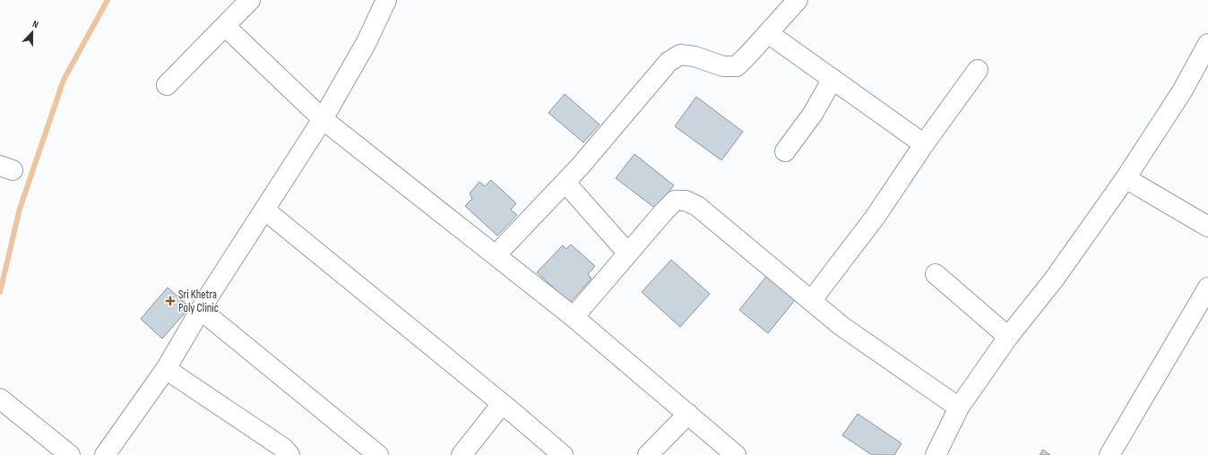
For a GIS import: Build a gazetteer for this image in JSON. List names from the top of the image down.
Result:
{
  "places": {
    "health": ["Sri Khetra Poly Clinic"]
  },
  "north": "top"
}
